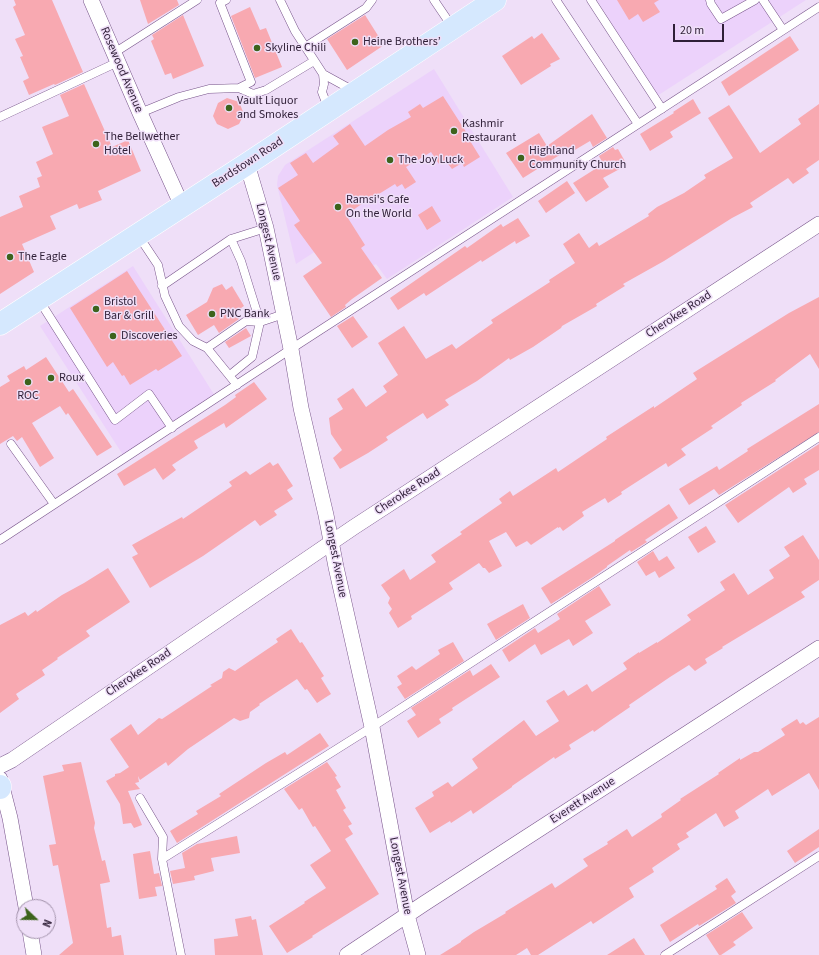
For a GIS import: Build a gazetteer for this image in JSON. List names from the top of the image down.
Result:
{
  "streets": {
    "main road": ["Bardstown Road"],
    "street": [
      "Rosewood Avenue",
      "Longest Avenue",
      "Cherokee Road",
      "Everett Avenue"
    ]
  },
  "crossings": [
    ["Rosewood Avenue", "Bardstown Road"],
    ["Bardstown Road", "Longest Avenue"],
    ["Longest Avenue", "Cherokee Road"],
    ["Longest Avenue", "Everett Avenue"]
  ],
  "places": [
    "Heine Brothers’",
    "Skyline Chili",
    "Vault Liquor and Smokes",
    "Kashmir Restaurant",
    "The Bellwether Hotel",
    "Highland Community Church",
    "The Joy Luck",
    "Ramsi's Cafe On the World",
    "The Eagle",
    "Bristol Bar & Grill",
    "PNC Bank",
    "Discoveries",
    "Roux",
    "ROC"
  ],
  "scale_bar": "20 m",
  "north": "right"
}
